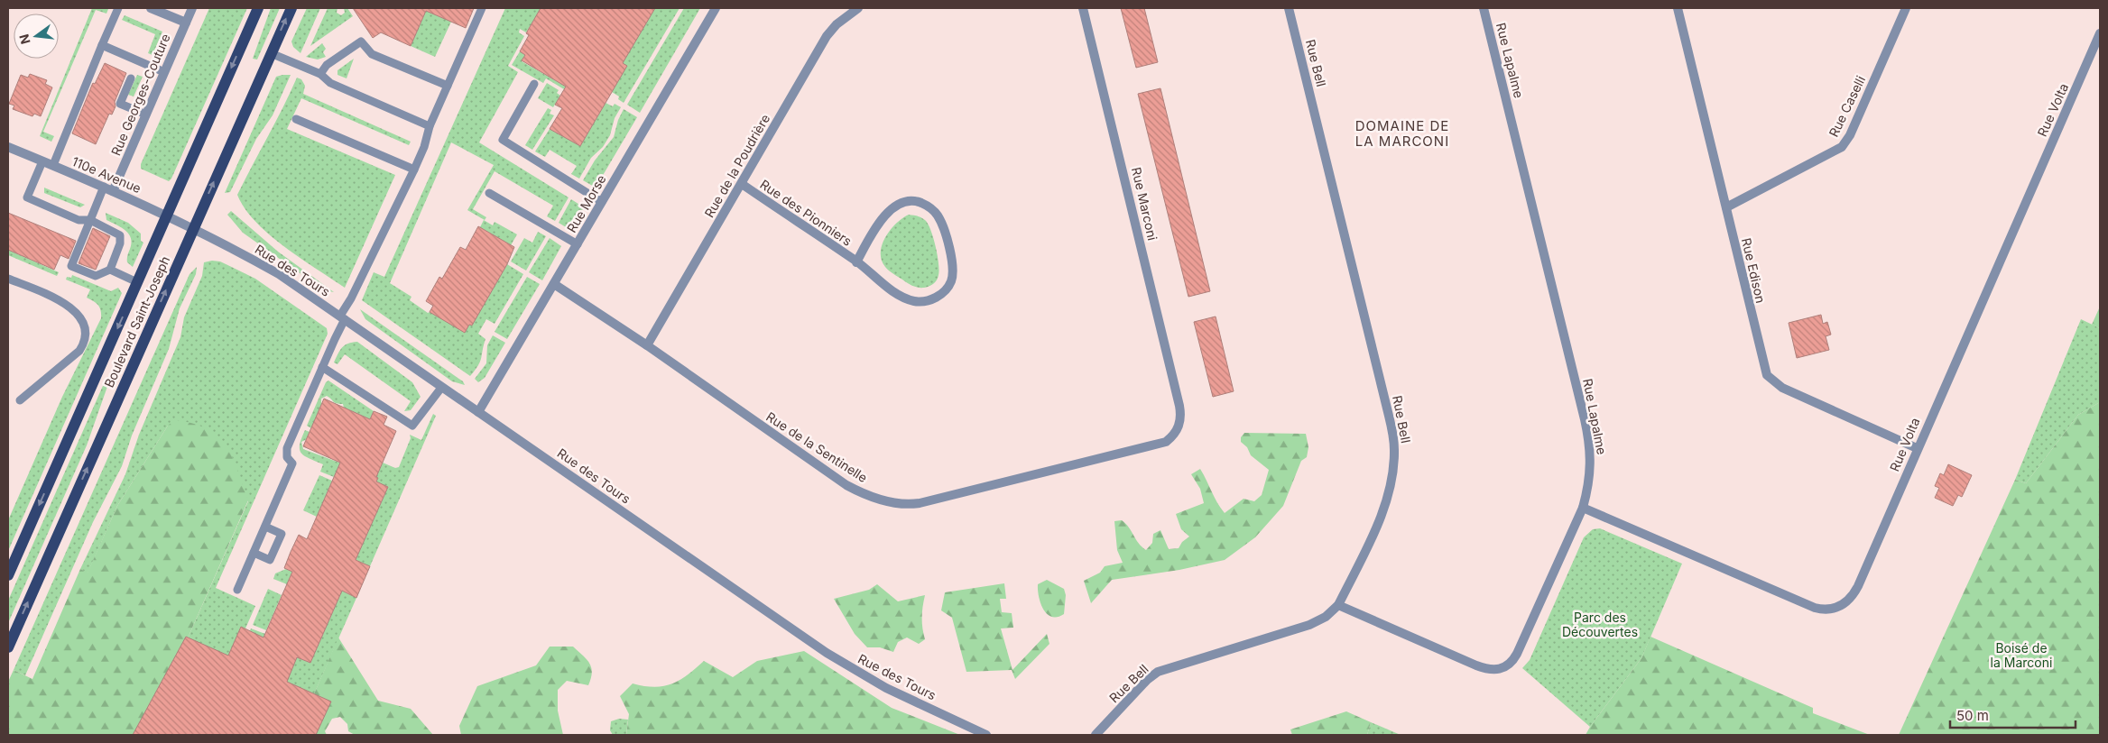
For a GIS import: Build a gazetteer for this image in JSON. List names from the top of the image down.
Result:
{
  "streets": {
    "main road": ["Boulevard Saint-Joseph"],
    "street": [
      "Rue Lapalme",
      "Rue Bell",
      "Rue Georges-Couture",
      "Rue Caselli",
      "Rue Volta",
      "Rue de la Poudrière",
      "110e Avenue",
      "Rue Morse",
      "Rue Marconi",
      "Rue des Pionniers",
      "Rue des Tours",
      "Rue Edison",
      "Rue de la Sentinelle"
    ]
  },
  "crossings": [
    ["Rue Lapalme", "Rue Bell"],
    ["Rue Lapalme", "Rue Volta"],
    ["Rue Georges-Couture", "110e Avenue"],
    ["Rue Caselli", "Rue Edison"],
    ["Rue Volta", "Rue Edison"],
    ["Rue de la Poudrière", "Rue des Pionniers"],
    ["Rue de la Poudrière", "Rue de la Sentinelle"],
    ["110e Avenue", "Rue des Tours"],
    ["110e Avenue", "Boulevard Saint-Joseph"],
    ["Rue Morse", "Rue des Tours"],
    ["Rue Morse", "Rue de la Sentinelle"],
    ["Rue Marconi", "Rue de la Sentinelle"],
    ["Rue des Tours", "Boulevard Saint-Joseph"]
  ],
  "districts": ["DOMAINE DE LA MARCONI"],
  "parks": ["Parc des Découvertes", "Boisé de la Marconi"],
  "scale_bar": "50 m",
  "north": "left"
}
